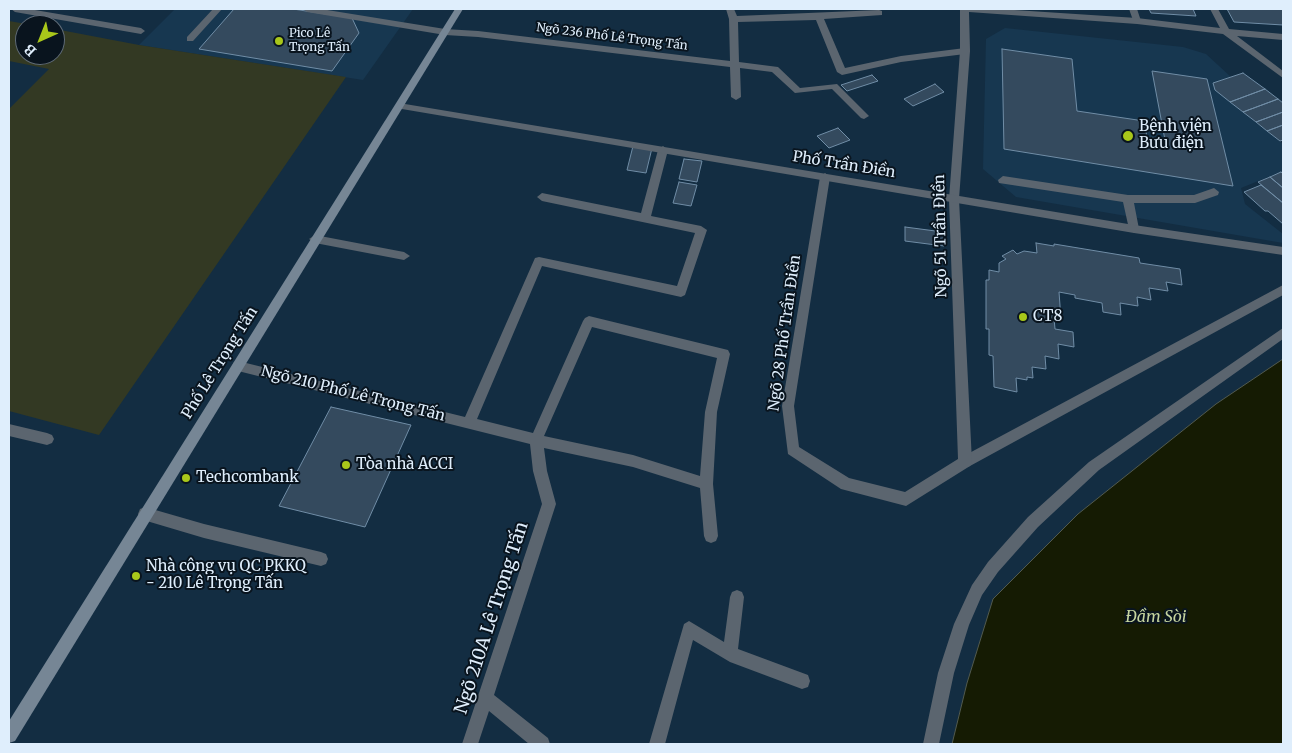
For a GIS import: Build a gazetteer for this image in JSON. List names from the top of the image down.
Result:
{
  "streets": {
    "main road": ["Phố Lê Trọng Tấn"],
    "street": [
      "Ngõ 236 Phố Lê Trọng Tấn",
      "Phố Trần Điền",
      "Ngõ 51 Trần Điền",
      "Ngõ 28 Phố Trần Điền",
      "Ngõ 210 Phố Lê Trọng Tấn",
      "Ngõ 210A Lê Trọng Tấn"
    ]
  },
  "crossings": [
    ["Ngõ 236 Phố Lê Trọng Tấn", "Phố Lê Trọng Tấn"],
    ["Phố Trần Điền", "Ngõ 51 Trần Điền"],
    ["Phố Trần Điền", "Ngõ 28 Phố Trần Điền"],
    ["Phố Trần Điền", "Phố Lê Trọng Tấn"],
    ["Ngõ 51 Trần Điền", "Ngõ 28 Phố Trần Điền"],
    ["Phố Lê Trọng Tấn", "Ngõ 210 Phố Lê Trọng Tấn"],
    ["Ngõ 210 Phố Lê Trọng Tấn", "Ngõ 210A Lê Trọng Tấn"]
  ],
  "water": ["Đầm Sòi"],
  "places": [
    "Pico Lê Trọng Tấn",
    "Bệnh viện Bưu điện",
    "CT8",
    "Tòa nhà ACCI",
    "Techcombank",
    "Nhà công vụ QC PKKQ - 210 Lê Trọng Tấn"
  ],
  "north": "bottom left"
}
